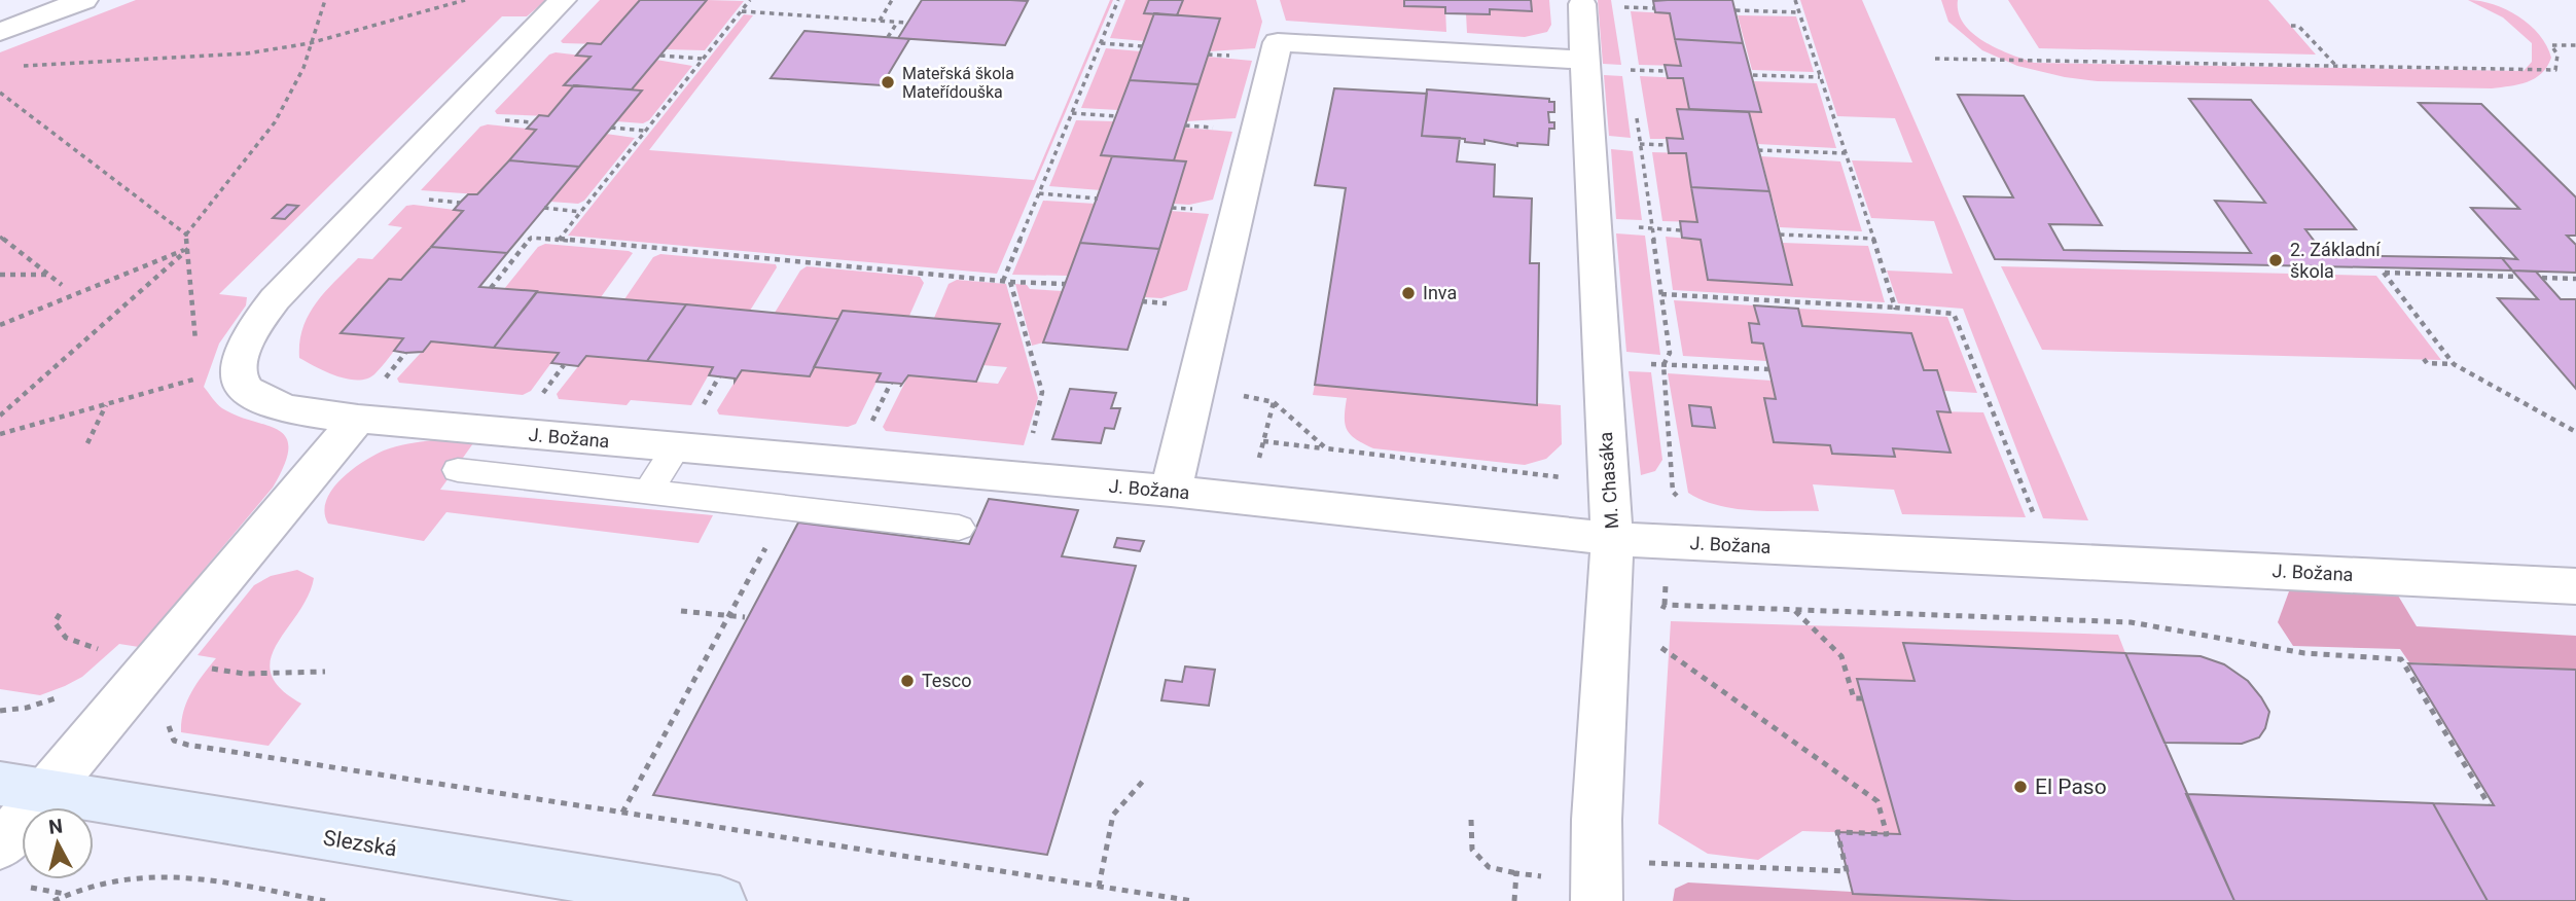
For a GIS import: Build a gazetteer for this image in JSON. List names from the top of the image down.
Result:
{
  "streets": {
    "main road": ["Slezská"],
    "street": ["J. Božana", "M. Chasáka"]
  },
  "crossings": [
    ["J. Božana", "M. Chasáka"]
  ],
  "places": [
    "Mateřská škola Mateřídouška",
    "2. Základní škola",
    "Inva",
    "Tesco",
    "El Paso"
  ],
  "north": "top"
}
